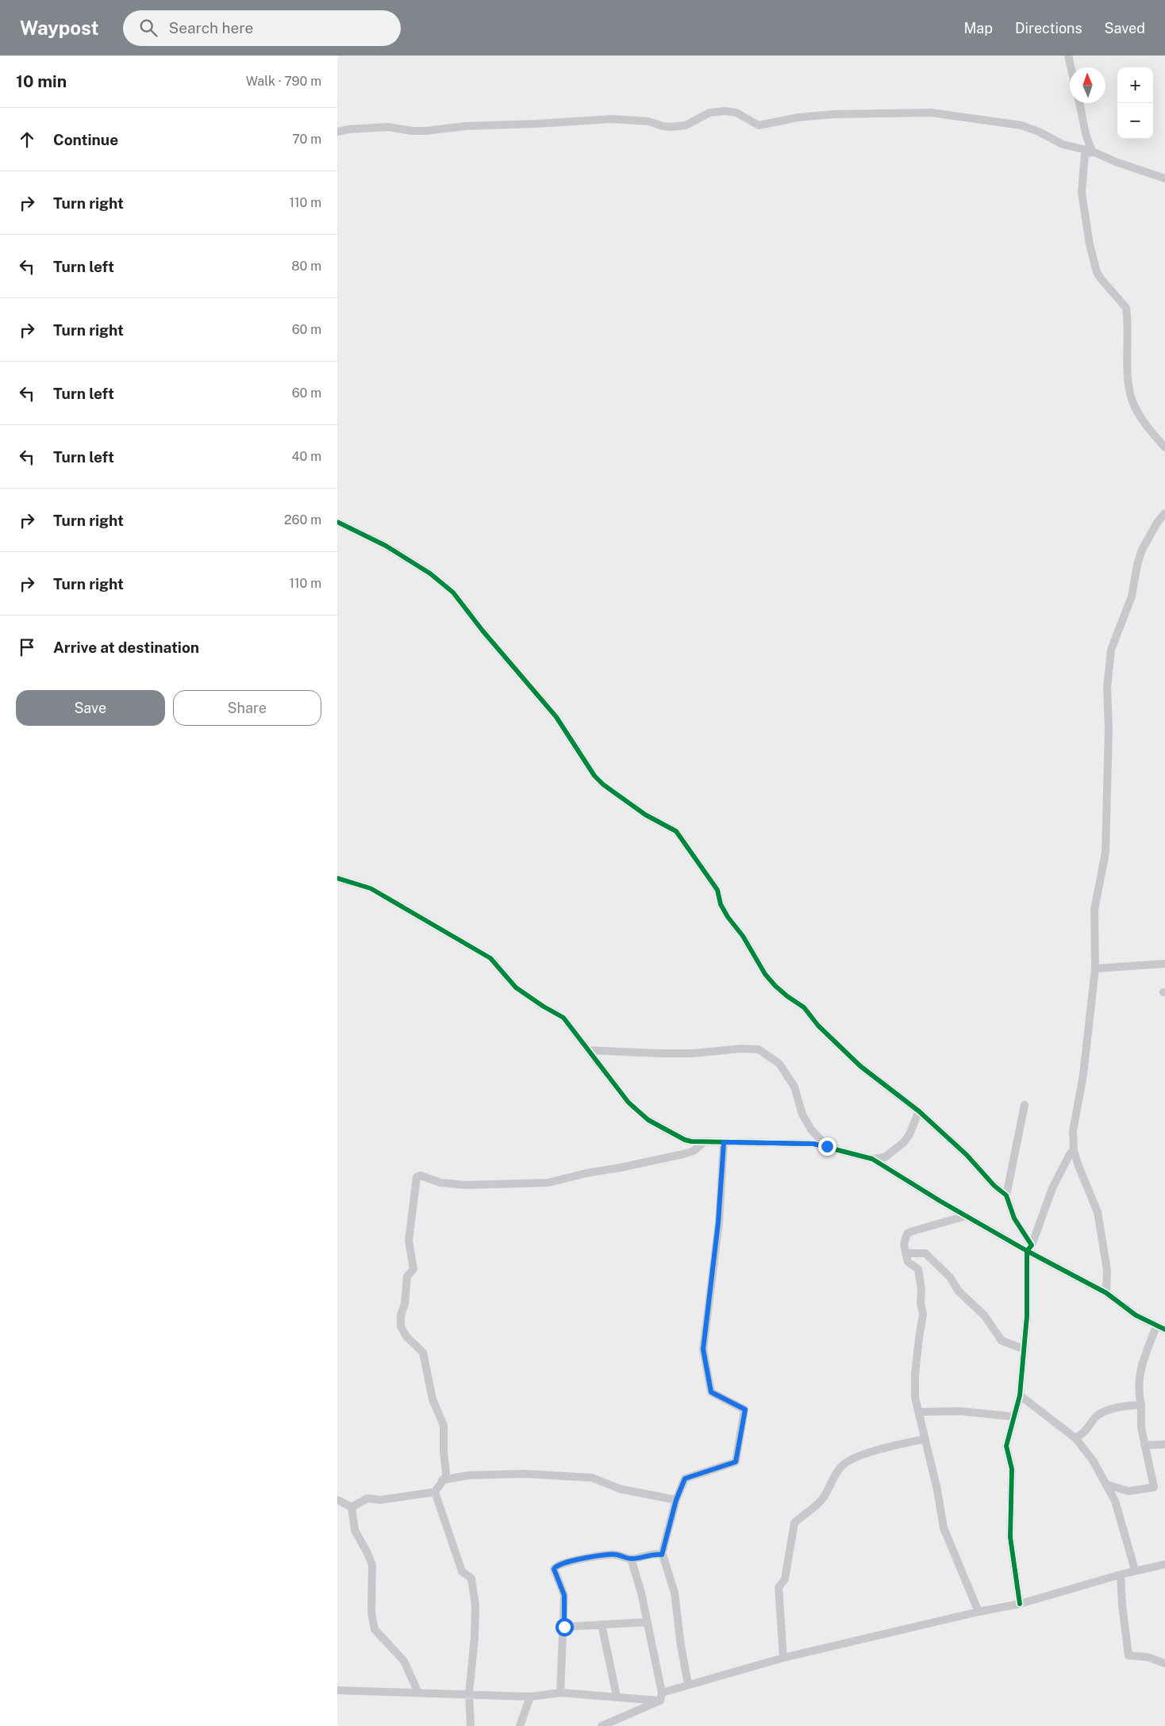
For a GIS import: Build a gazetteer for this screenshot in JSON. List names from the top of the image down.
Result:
{
  "north": "top",
  "page": {
    "header": "Waypost",
    "search": "Search here",
    "nav": ["Map", "Directions", "Saved"],
    "heading": ["10 min", "Walk · 790 m"],
    "map_buttons": ["+", "−"],
    "list": [
      ["Continue", "70 m"],
      ["Turn right", "110 m"],
      ["Turn left", "80 m"],
      ["Turn right", "60 m"],
      ["Turn left", "60 m"],
      ["Turn left", "40 m"],
      ["Turn right", "260 m"],
      ["Turn right", "110 m"],
      "Arrive at destination"
    ],
    "buttons": ["Save", "Share"]
  }
}
